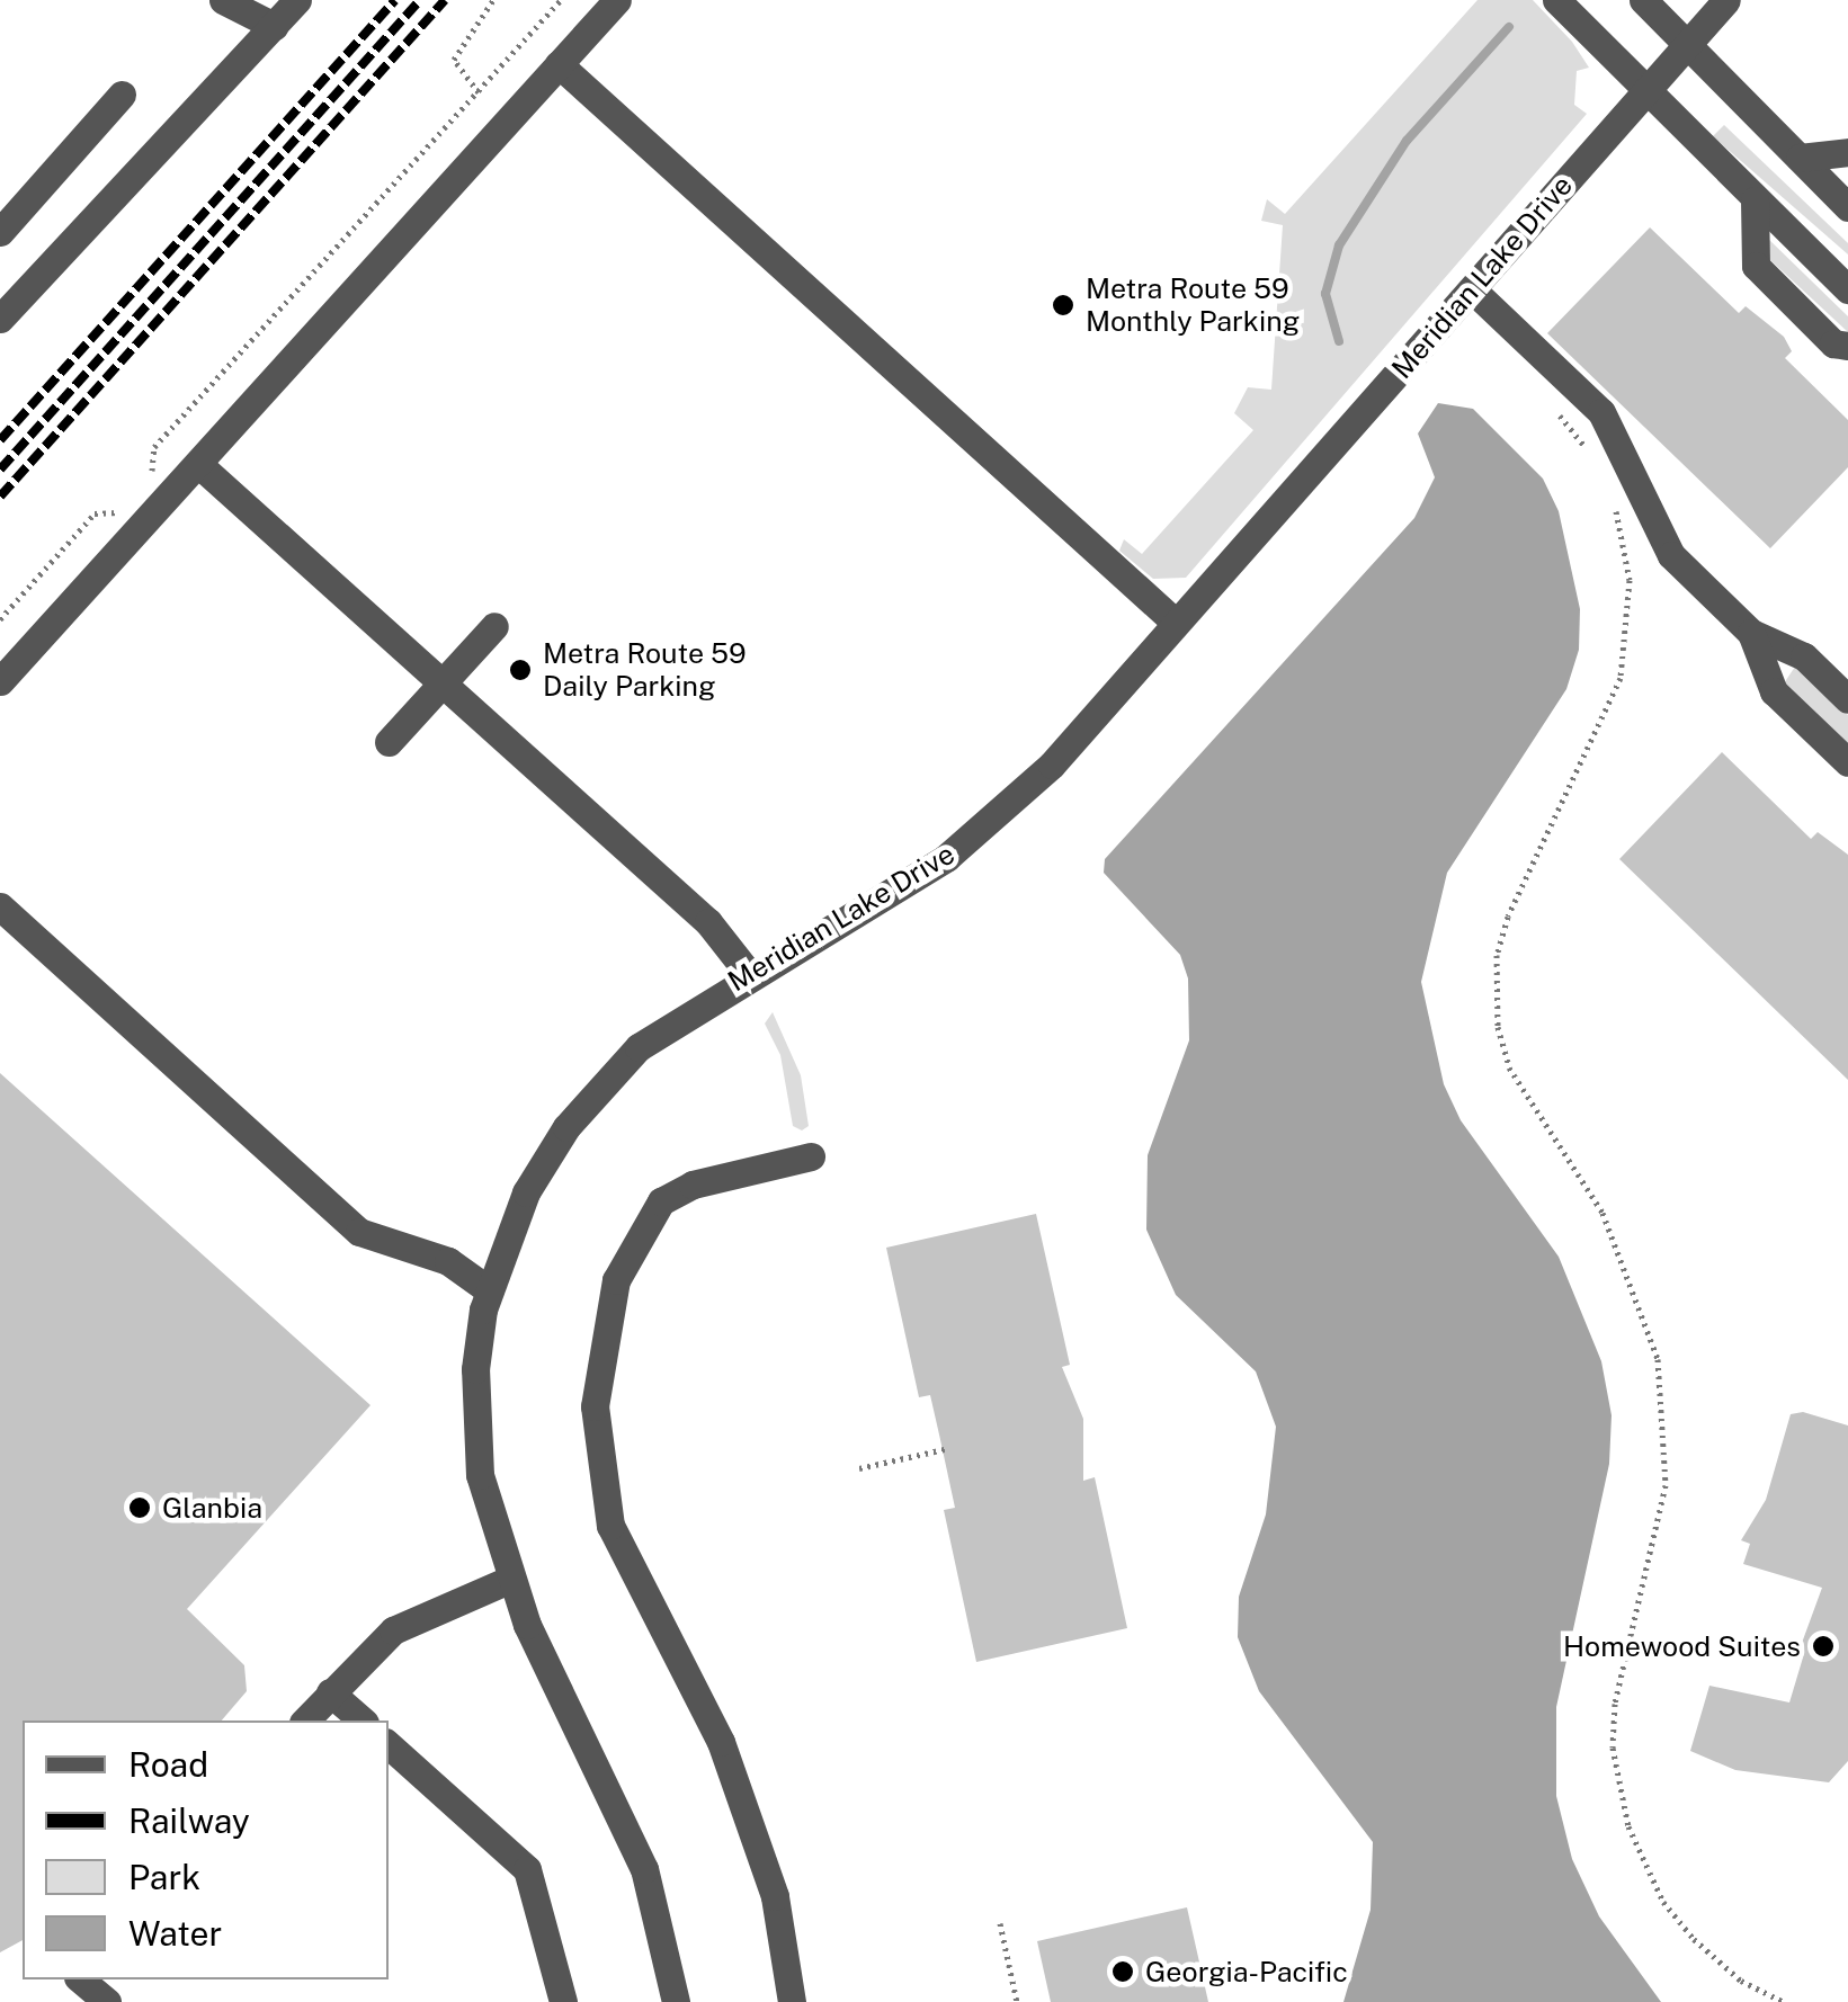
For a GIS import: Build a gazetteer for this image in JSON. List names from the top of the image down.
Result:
{
  "streets": {
    "street": ["Meridian Lake Drive"]
  },
  "places": [
    "Metra Route 59 Monthly Parking",
    "Metra Route 59 Daily Parking",
    "Glanbia",
    "Homewood Suites",
    "Georgia-Pacific"
  ],
  "legend": [
    "Road",
    "Railway",
    "Park",
    "Water"
  ]
}
